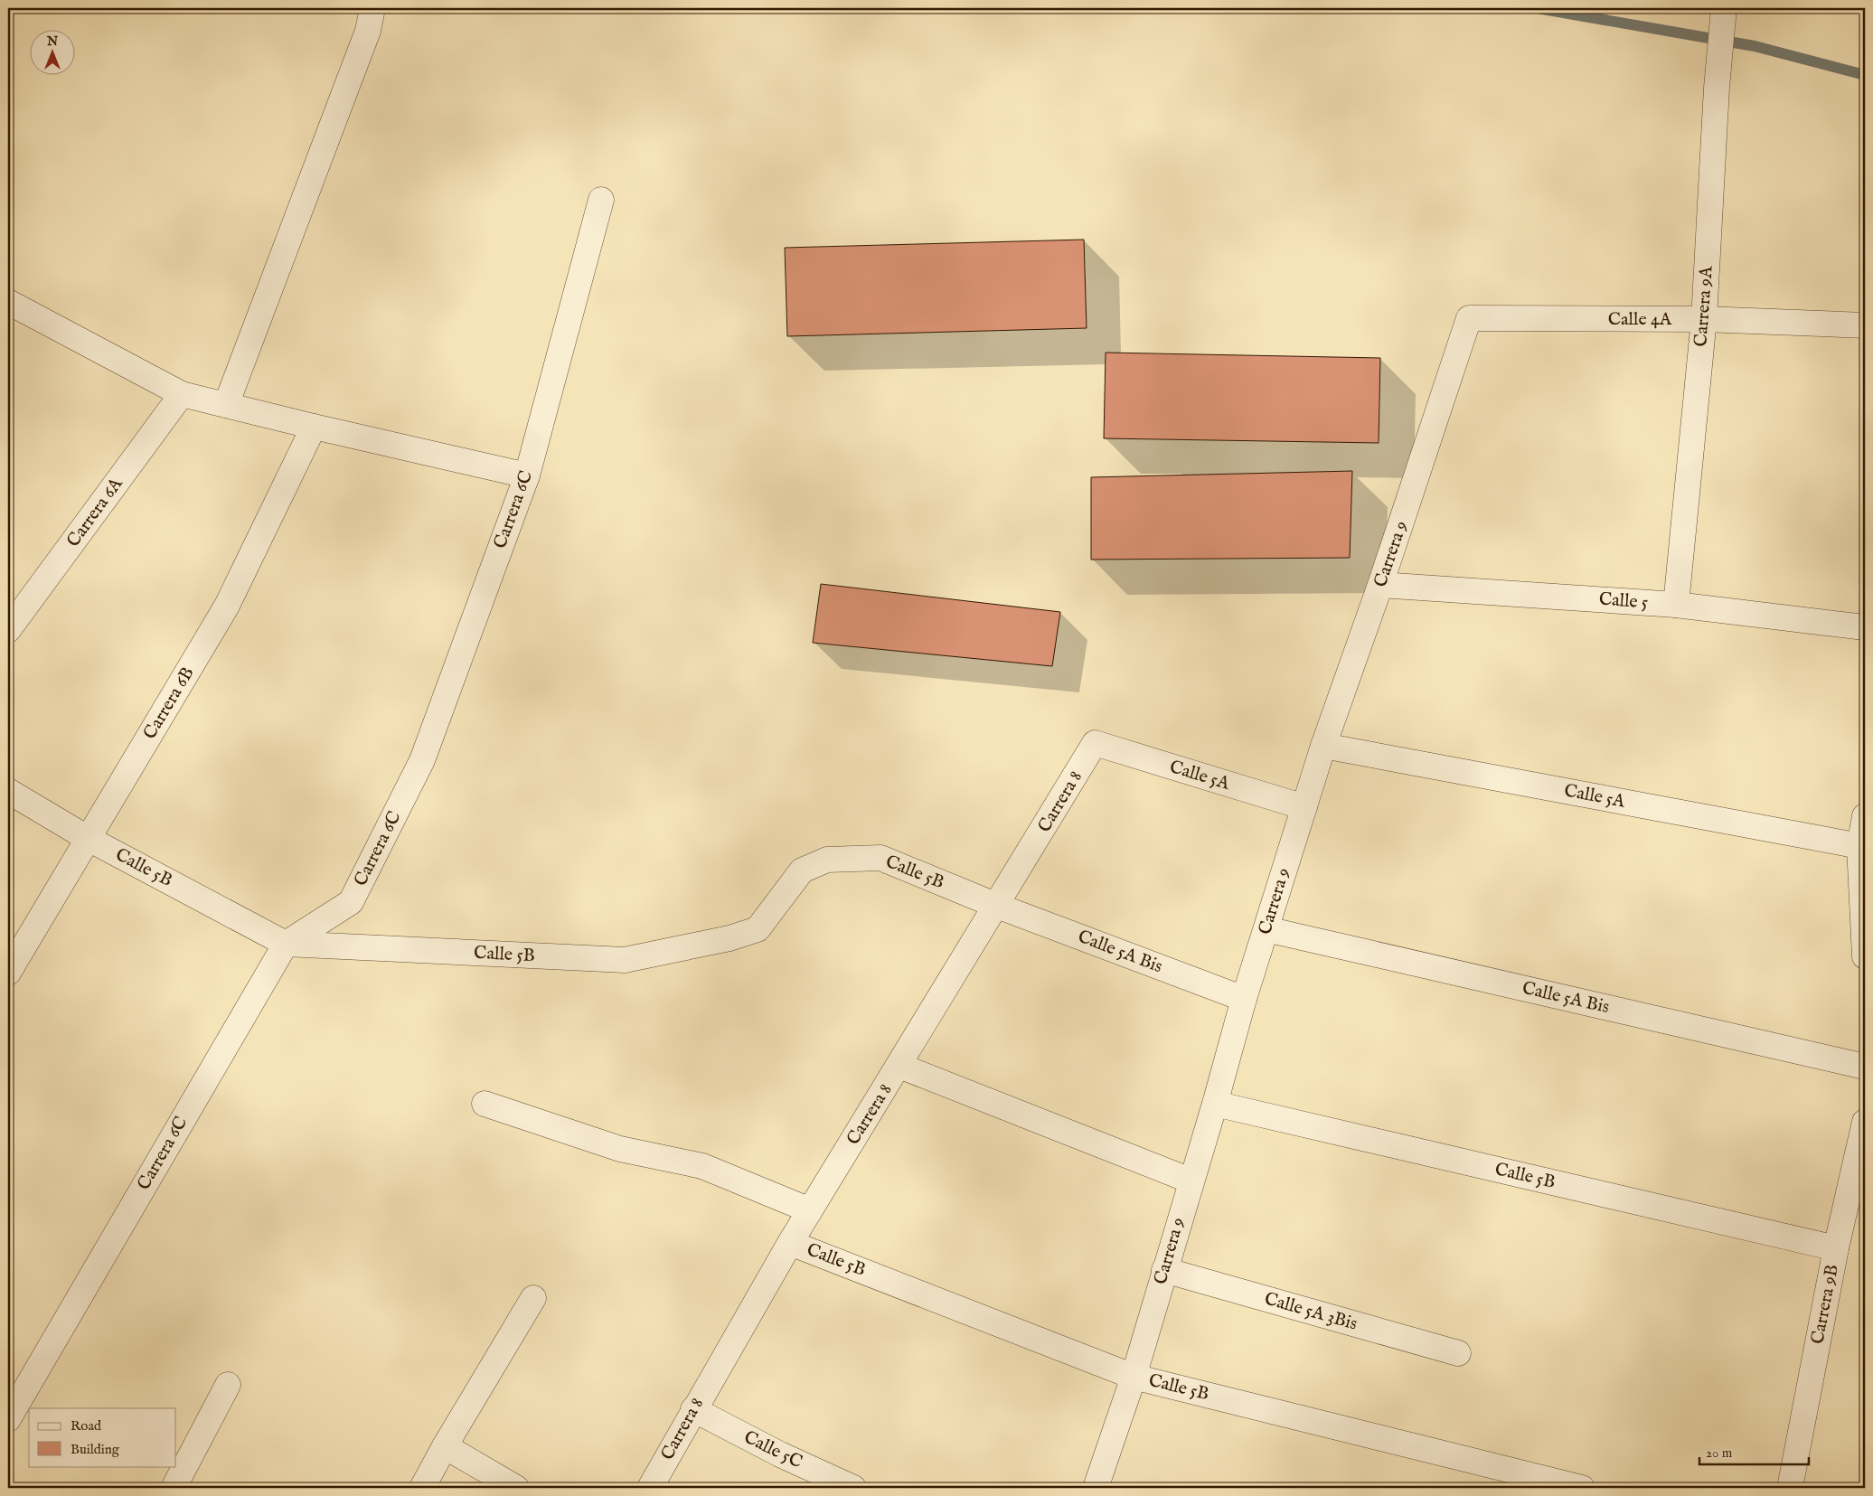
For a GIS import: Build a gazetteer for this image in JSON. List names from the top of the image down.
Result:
{
  "streets": {
    "street": [
      "Carrera 9A",
      "Calle 4A",
      "Carrera 6C",
      "Carrera 6A",
      "Carrera 9",
      "Calle 5",
      "Carrera 6B",
      "Calle 5A",
      "Carrera 8",
      "Calle 5B",
      "Calle 5A Bis",
      "Carrera 9B",
      "Calle 5A 3Bis",
      "Calle 5C"
    ]
  },
  "crossings": [
    ["Carrera 9A", "Calle 4A"],
    ["Carrera 9A", "Calle 5"],
    ["Calle 4A", "Carrera 9"],
    ["Carrera 6C", "Calle 5B"],
    ["Carrera 9", "Calle 5"],
    ["Carrera 9", "Calle 5A"],
    ["Carrera 9", "Calle 5B"],
    ["Carrera 9", "Calle 5A Bis"],
    ["Carrera 9", "Calle 5A 3Bis"],
    ["Carrera 6B", "Calle 5B"],
    ["Calle 5A", "Carrera 8"],
    ["Carrera 8", "Calle 5B"],
    ["Carrera 8", "Calle 5A Bis"],
    ["Carrera 8", "Calle 5C"],
    ["Calle 5B", "Calle 5A Bis"],
    ["Calle 5B", "Carrera 9B"]
  ],
  "legend": ["Road", "Building"],
  "scale_bar": "20 m",
  "north": "top"
}
